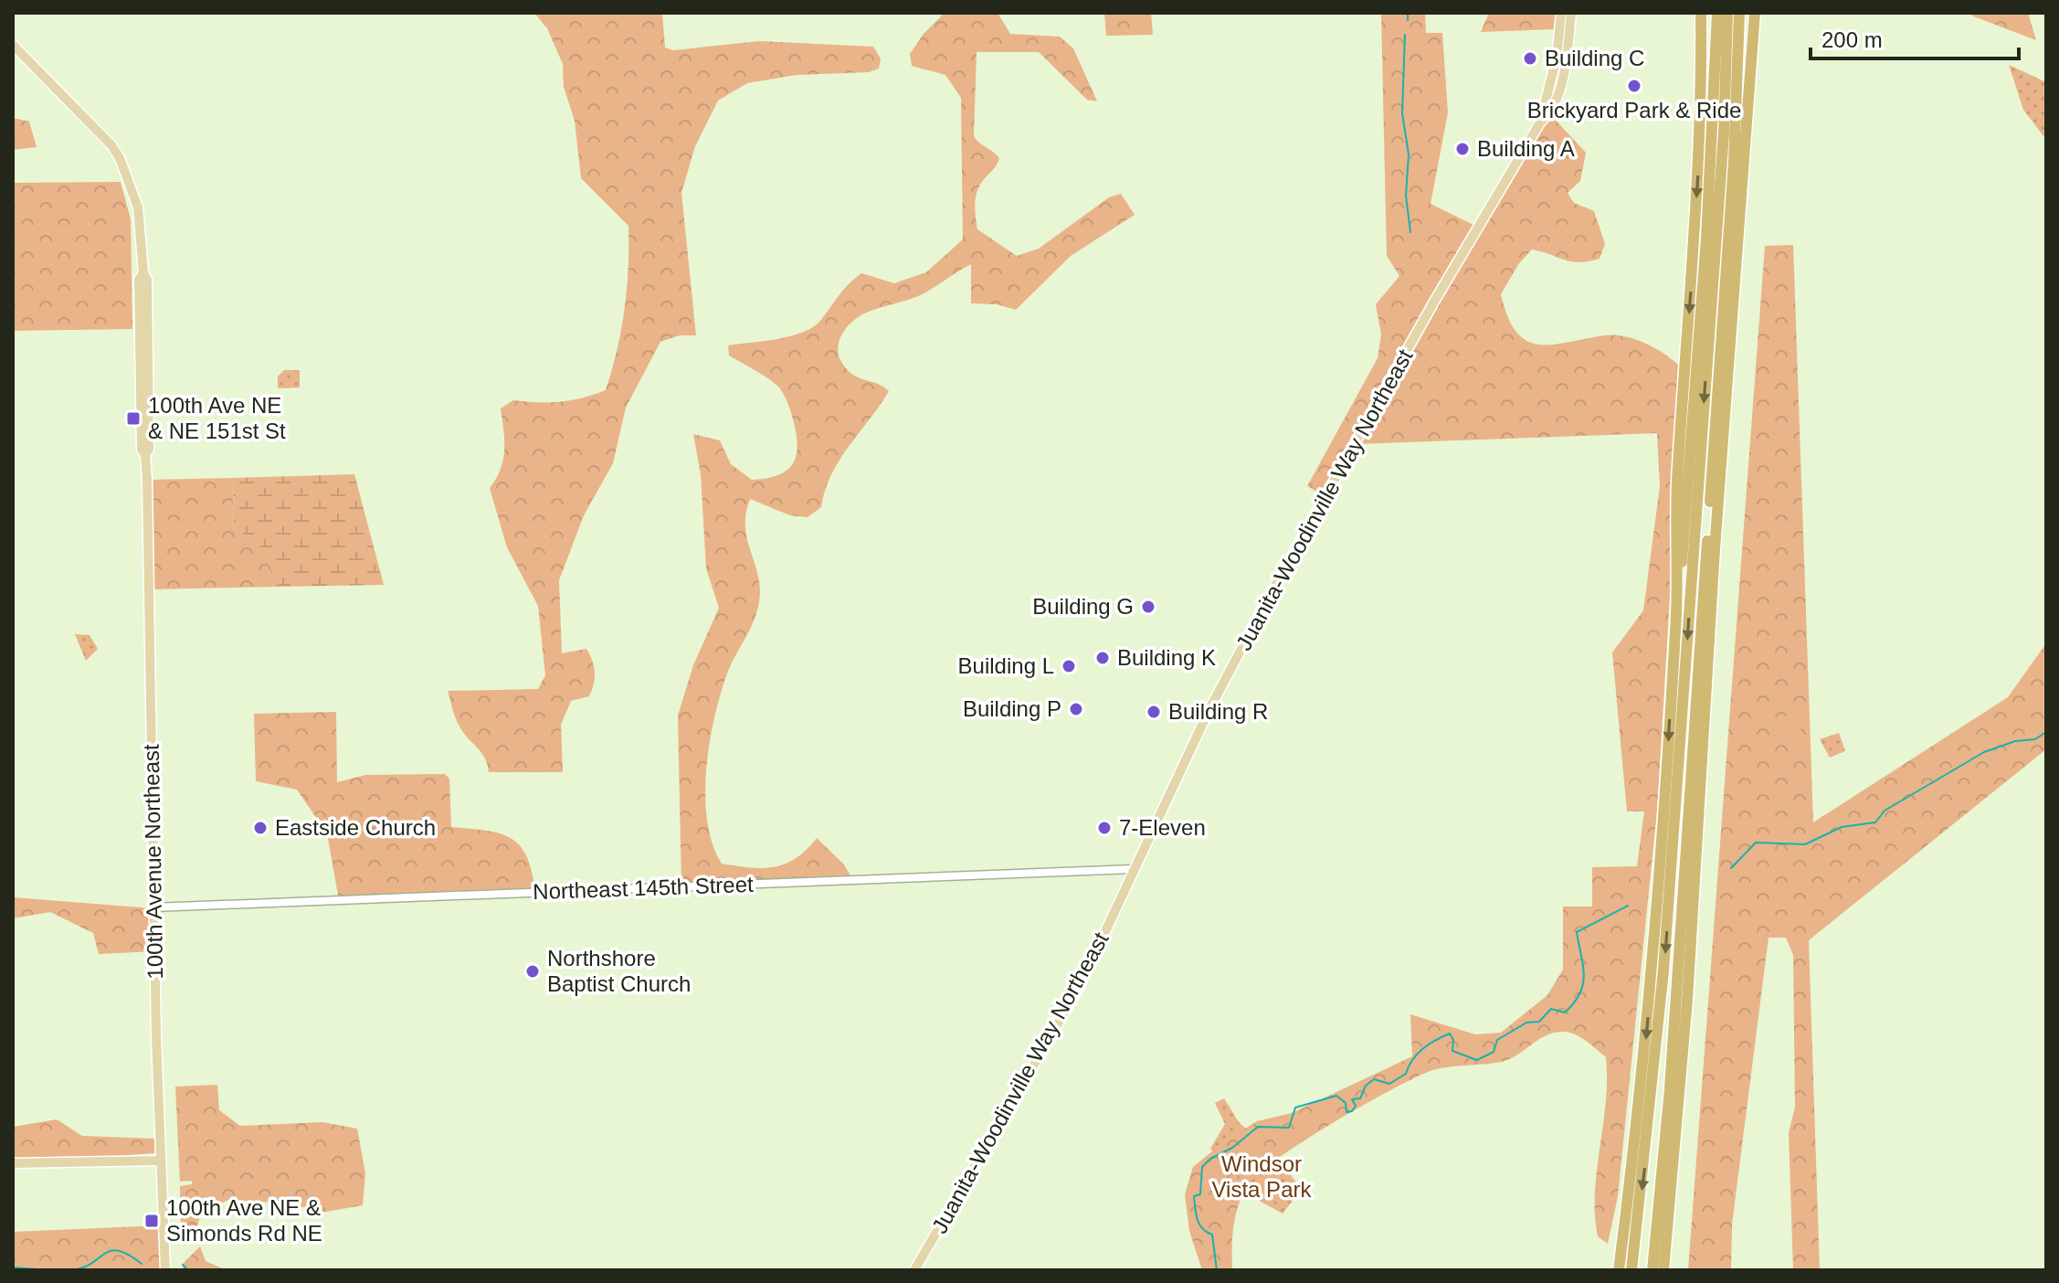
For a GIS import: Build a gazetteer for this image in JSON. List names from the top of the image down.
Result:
{
  "streets": {
    "main road": ["Juanita-Woodinville Way Northeast", "100th Avenue Northeast"],
    "street": ["Northeast 145th Street"]
  },
  "crossings": [
    ["Juanita-Woodinville Way Northeast", "Northeast 145th Street"],
    ["100th Avenue Northeast", "Northeast 145th Street"]
  ],
  "parks": ["Windsor Vista Park"],
  "places": {
    "other": [
      "Building C",
      "Brickyard Park & Ride",
      "Building A",
      "Building G",
      "Building K",
      "Building L",
      "Building P",
      "Building R",
      "Eastside Church",
      "7-Eleven",
      "Northshore Baptist Church"
    ],
    "transit": ["100th Ave NE & NE 151st St", "100th Ave NE & Simonds Rd NE"]
  },
  "scale_bar": "200 m"
}
